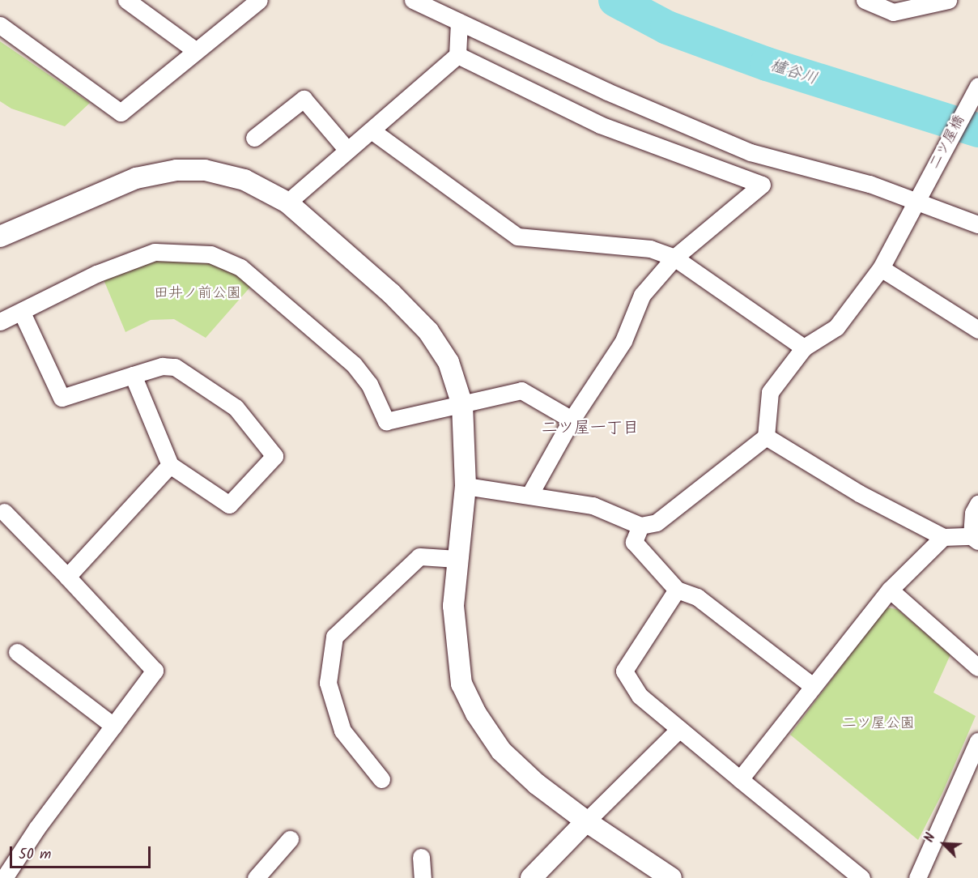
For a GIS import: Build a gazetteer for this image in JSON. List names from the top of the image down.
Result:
{
  "streets": {
    "street": ["二ツ屋橋"]
  },
  "districts": ["二ツ屋一丁目"],
  "water": ["櫨谷川"],
  "parks": ["田井ノ前公園", "二ツ屋公園"],
  "scale_bar": "50 m",
  "north": "top left"
}
